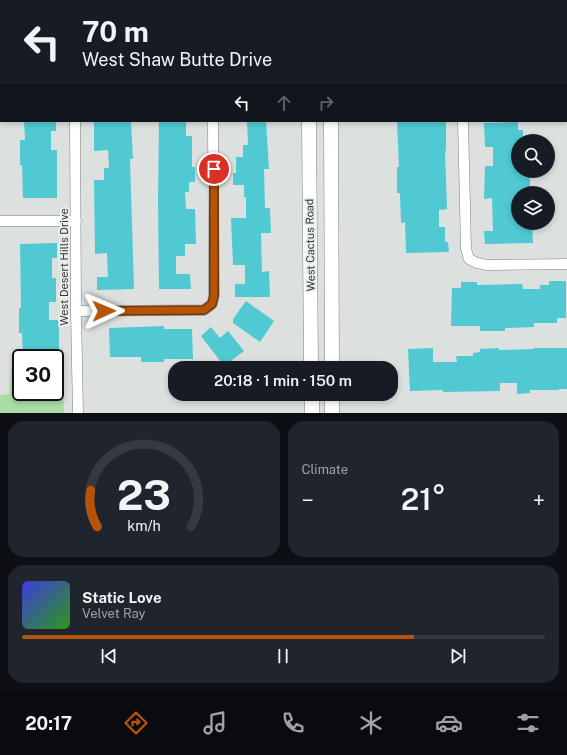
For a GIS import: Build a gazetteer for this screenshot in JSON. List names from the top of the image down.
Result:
{
  "streets": {
    "main road": ["West Cactus Road"],
    "street": ["West Desert Hills Drive"]
  },
  "page": {
    "turn": ["70 m", "West Shaw Butte Drive"],
    "limit": "30",
    "trip": "20:18 · 1 min · 150 m",
    "tile": "Climate",
    "heat": ["−", "21°", "+"],
    "song": ["Static Love", "Velvet Ray"],
    "tabs": "20:17",
    "gauge": ["23", "km/h"]
  }
}
